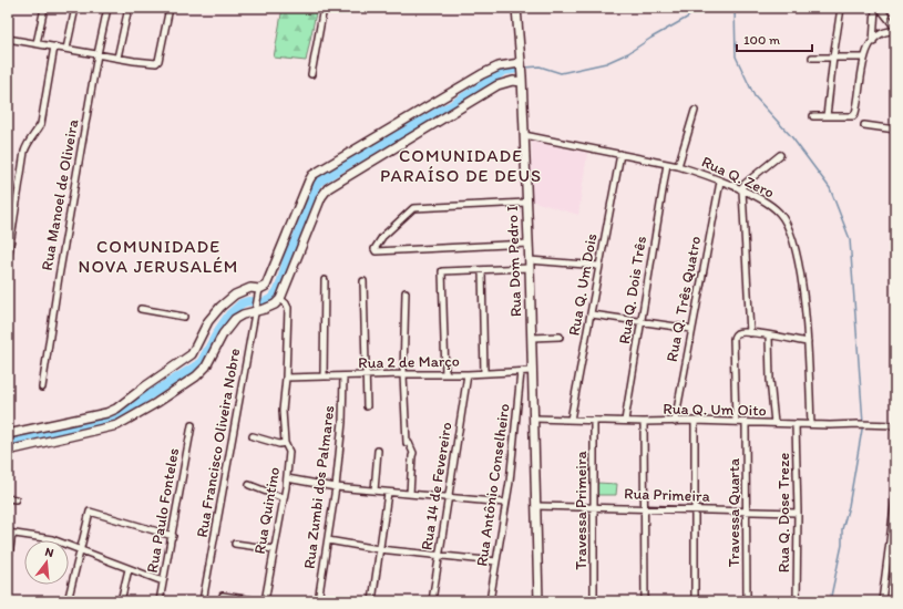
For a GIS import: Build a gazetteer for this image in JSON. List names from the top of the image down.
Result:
{
  "streets": {
    "street": [
      "Rua Q. Zero",
      "Rua Manoel de Oliveira",
      "Rua Dom Pedro I",
      "Rua Q. Um Dois",
      "Rua Q. Dois Três",
      "Rua Q. Três Quatro",
      "Rua 2 de Março",
      "Rua Q. Um Oito",
      "Rua Francisco Oliveira Nobre",
      "Rua Antônio Conselheiro",
      "Rua 14 de Fevereiro",
      "Rua Zumbi dos Palmares",
      "Rua Primeira",
      "Rua Paulo Fonteles",
      "Rua Quintino",
      "Travessa Primeira",
      "Travessa Quarta",
      "Rua Q. Dose Treze"
    ]
  },
  "crossings": [
    ["Rua Q. Zero", "Rua Dom Pedro I"],
    ["Rua Q. Zero", "Rua Q. Um Dois"],
    ["Rua Q. Zero", "Rua Q. Dois Três"],
    ["Rua Q. Zero", "Rua Q. Três Quatro"],
    ["Rua Q. Zero", "Rua Q. Um Oito"],
    ["Rua Dom Pedro I", "Rua 2 de Março"],
    ["Rua Dom Pedro I", "Rua Q. Um Oito"],
    ["Rua Dom Pedro I", "Rua Primeira"],
    ["Rua Q. Um Dois", "Rua Q. Um Oito"],
    ["Rua Q. Dois Três", "Rua Q. Um Oito"],
    ["Rua Q. Três Quatro", "Rua Q. Um Oito"],
    ["Rua 2 de Março", "Rua Antônio Conselheiro"],
    ["Rua 2 de Março", "Rua 14 de Fevereiro"],
    ["Rua 2 de Março", "Rua Zumbi dos Palmares"],
    ["Rua 2 de Março", "Rua Quintino"],
    ["Rua Q. Um Oito", "Travessa Primeira"],
    ["Rua Q. Um Oito", "Travessa Quarta"],
    ["Rua Q. Um Oito", "Rua Q. Dose Treze"],
    ["Rua Primeira", "Travessa Primeira"],
    ["Rua Primeira", "Travessa Quarta"],
    ["Rua Primeira", "Rua Q. Dose Treze"]
  ],
  "districts": ["COMUNIDADE PARAÍSO DE DEUS", "COMUNIDADE NOVA JERUSALÉM"],
  "scale_bar": "100 m",
  "north": "top"
}
